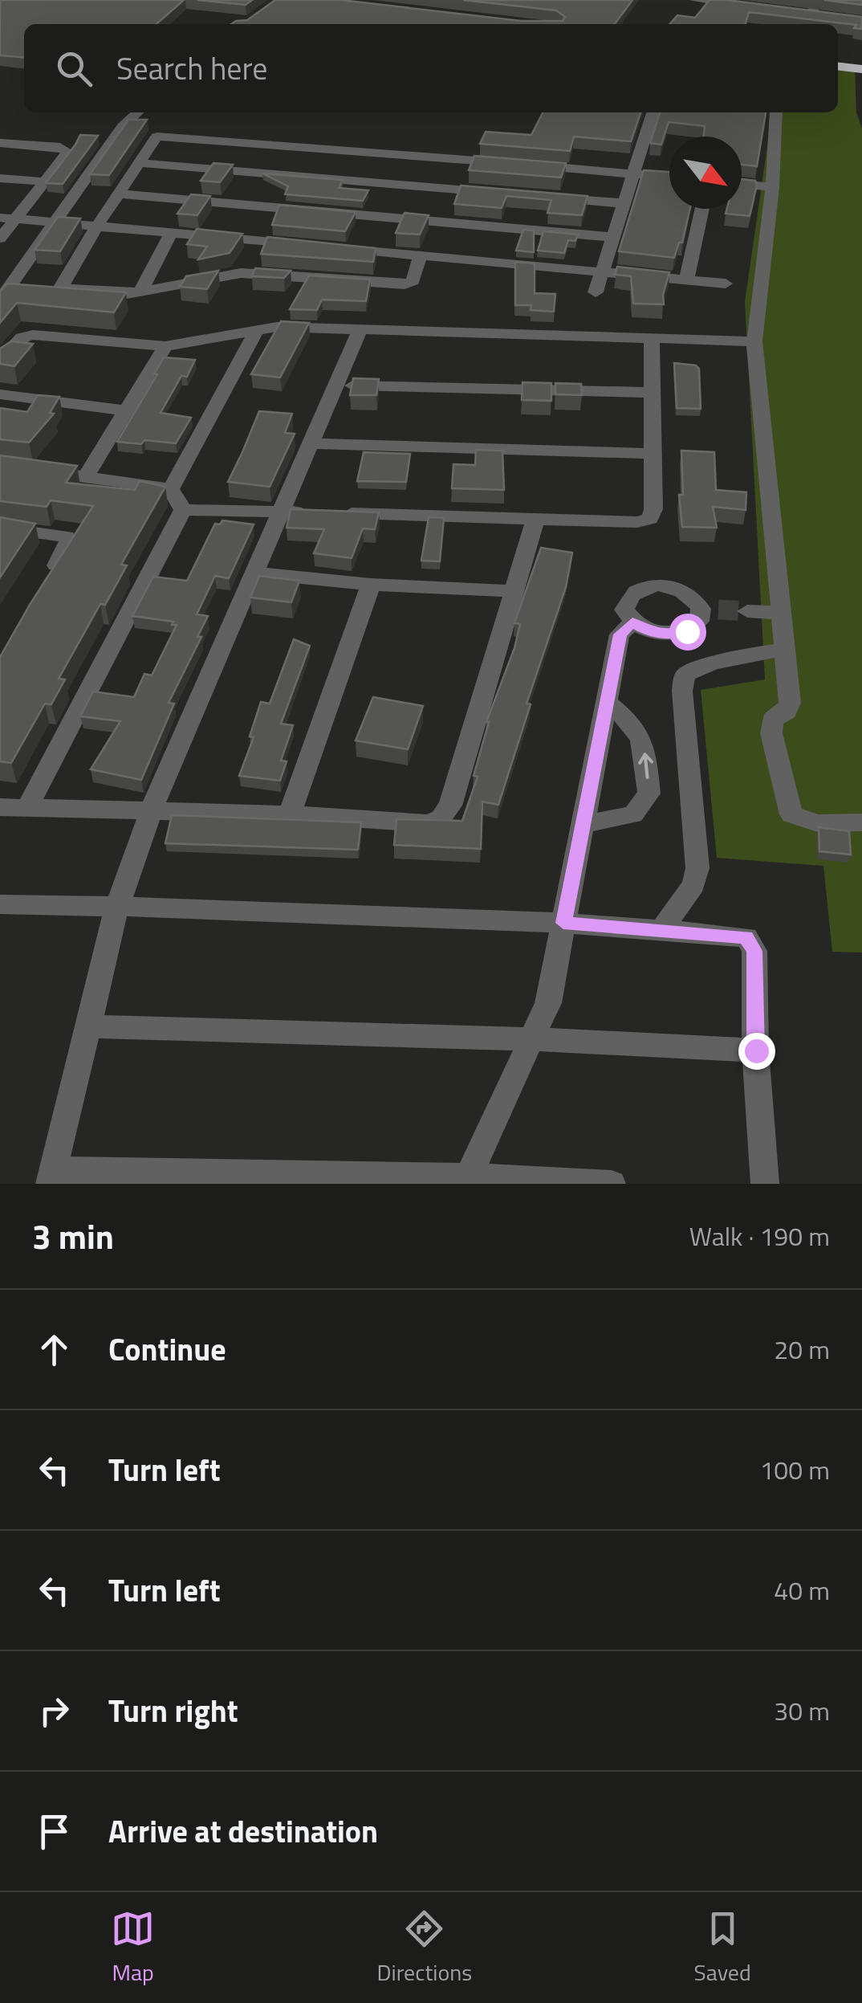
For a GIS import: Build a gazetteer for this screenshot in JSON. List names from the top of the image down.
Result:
{
  "north": "bottom right",
  "page": {
    "search": "Search here",
    "heading": ["3 min", "Walk · 190 m"],
    "list": [
      ["Continue", "20 m"],
      ["Turn left", "100 m"],
      ["Turn left", "40 m"],
      ["Turn right", "30 m"],
      "Arrive at destination"
    ],
    "nav": ["Map", "Directions", "Saved"]
  }
}
